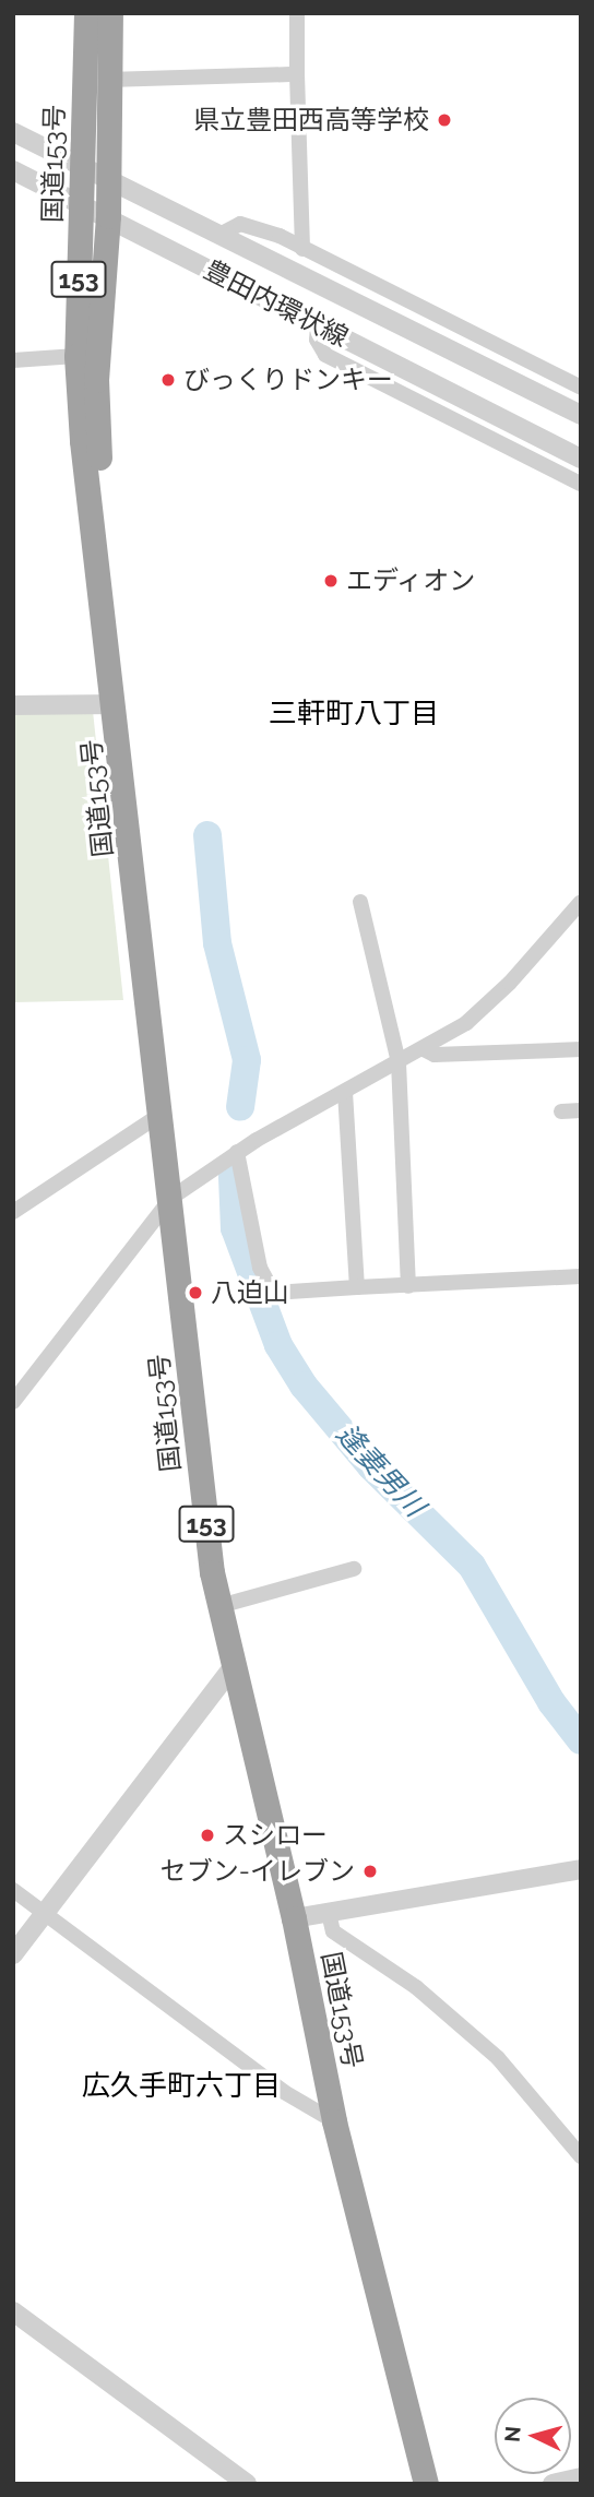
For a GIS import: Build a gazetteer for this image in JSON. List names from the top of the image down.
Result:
{
  "streets": {
    "highway": ["国道153号", "153"],
    "street": ["豊田内環状線"]
  },
  "crossings": [
    ["国道153号", "豊田内環状線"]
  ],
  "districts": ["三軒町八丁目", "広久手町六丁目"],
  "water": ["逢妻男川"],
  "places": [
    "県立豊田西高等学校",
    "びっくりドンキー",
    "エディオン",
    "八迫山",
    "スシロー",
    "セブン-イレブン"
  ],
  "north": "left"
}
